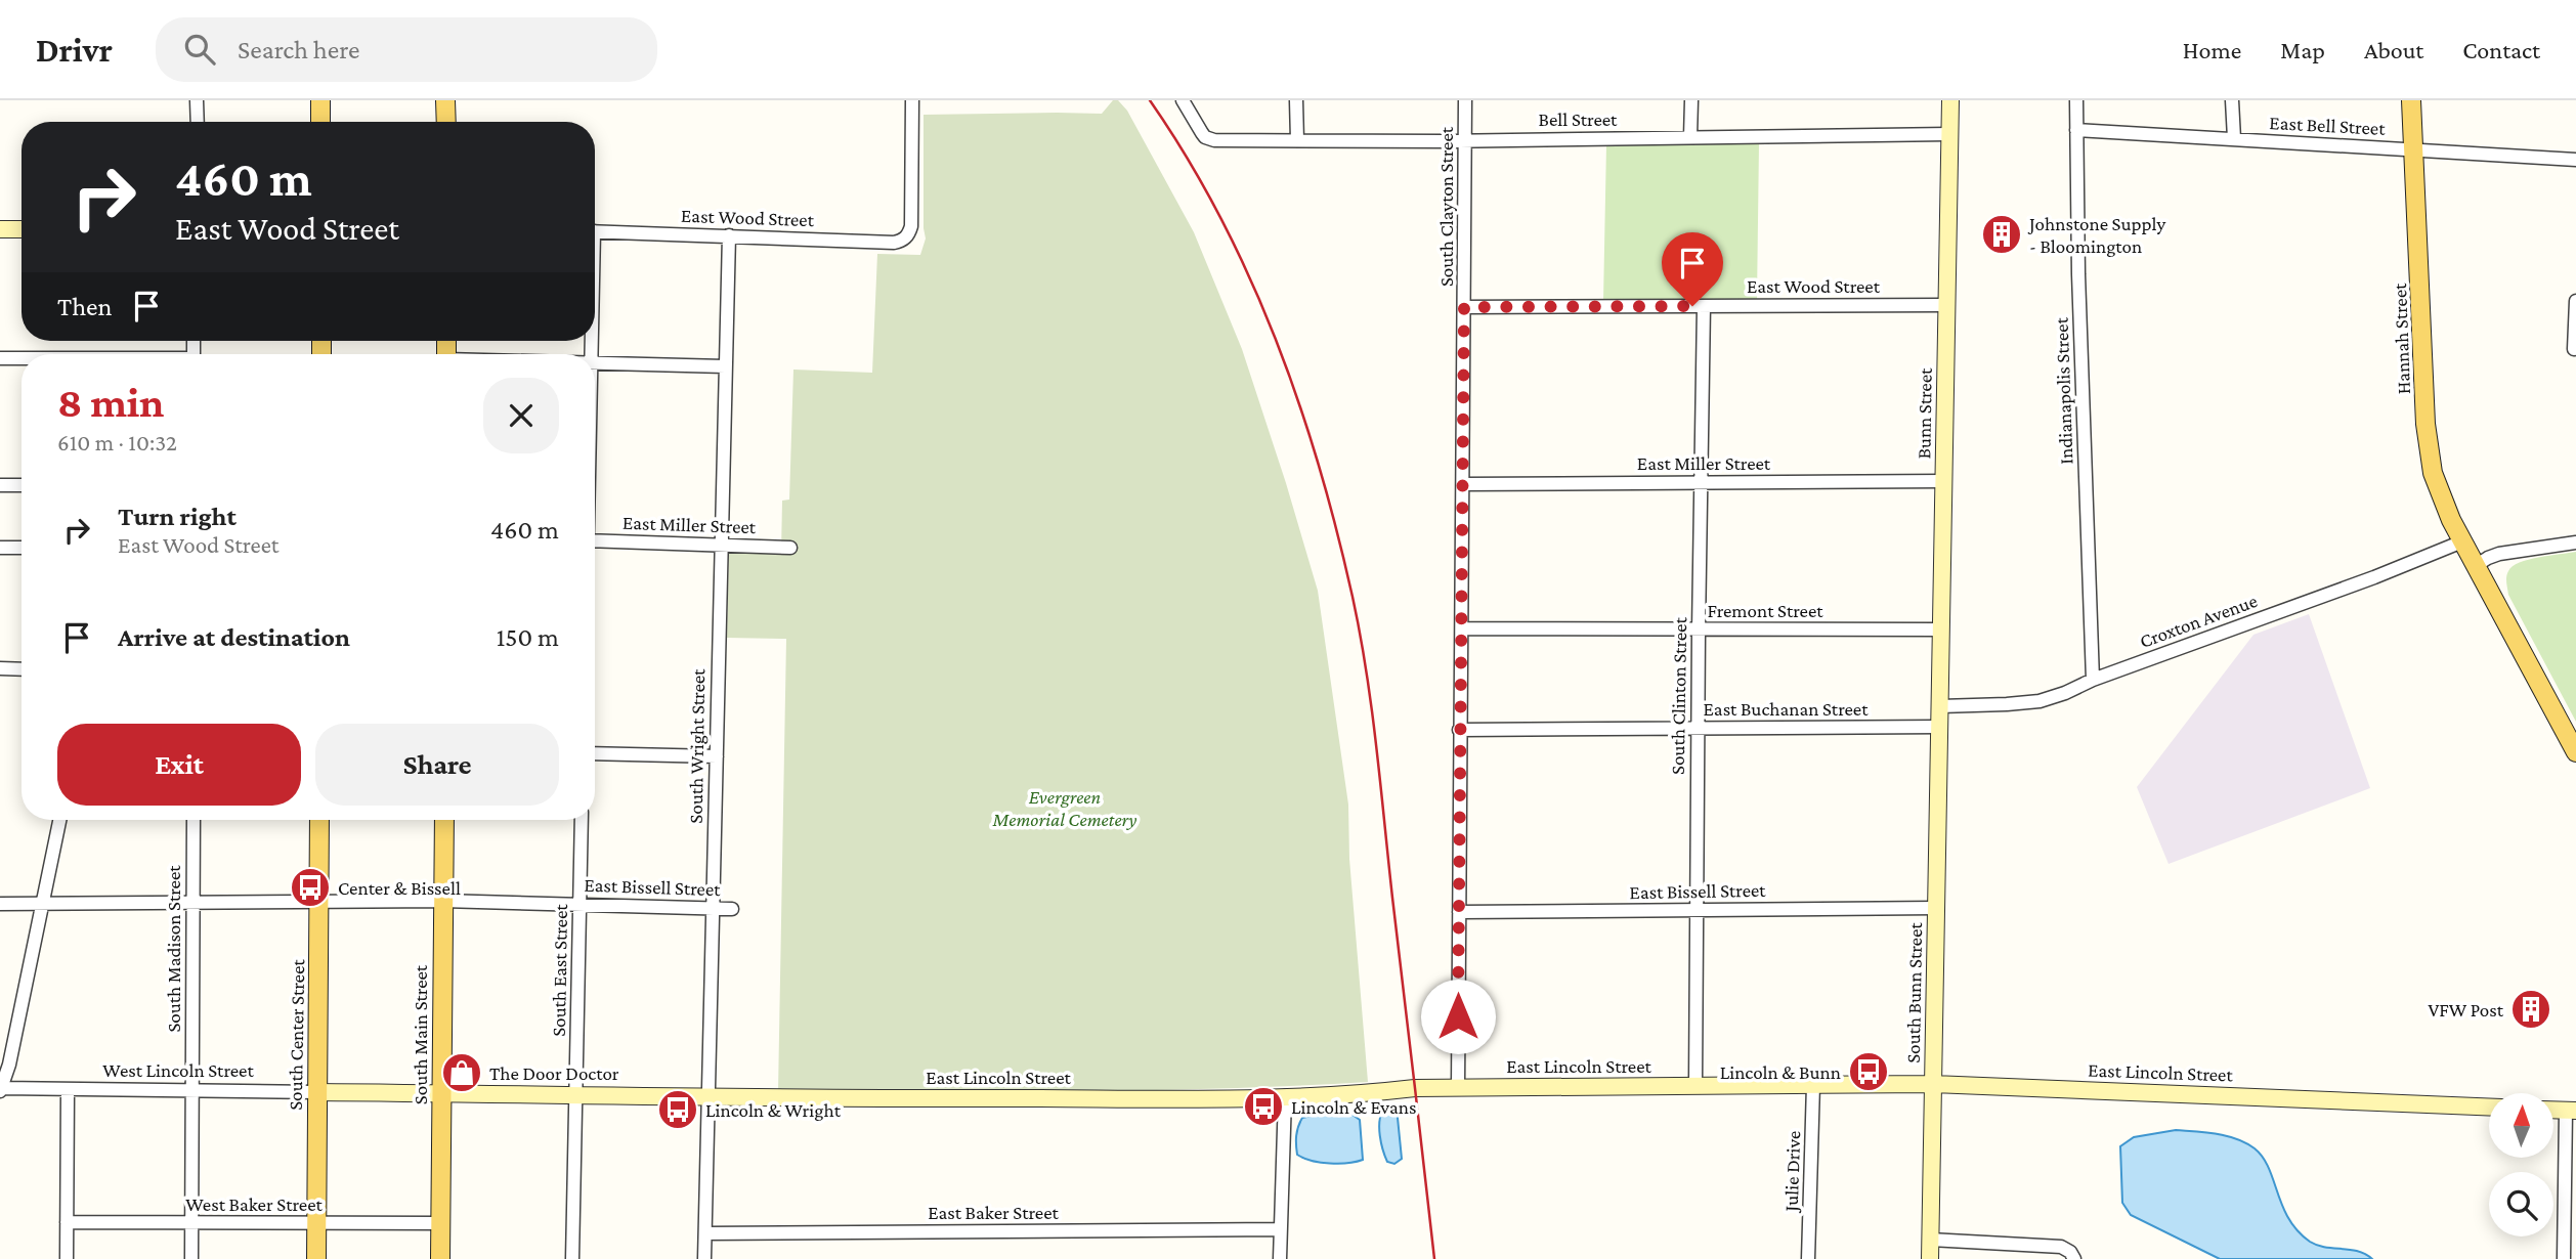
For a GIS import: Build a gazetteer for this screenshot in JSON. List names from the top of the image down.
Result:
{
  "streets": {
    "main road": [
      "Hannah Street",
      "Bunn Street",
      "South Bunn Street",
      "South Center Street",
      "South Main Street",
      "East Lincoln Street",
      "West Lincoln Street"
    ],
    "street": [
      "Bell Street",
      "East Bell Street",
      "South Clayton Street",
      "East Wood Street",
      "Indianapolis Street",
      "East Miller Street",
      "Fremont Street",
      "Croxton Avenue",
      "South Clinton Street",
      "East Buchanan Street",
      "South Wright Street",
      "East Bissell Street",
      "South Madison Street",
      "South East Street",
      "Julie Drive",
      "West Baker Street",
      "East Baker Street"
    ]
  },
  "crossings": [
    ["Bell Street", "South Clayton Street"],
    ["Bell Street", "Bunn Street"],
    ["East Bell Street", "Hannah Street"],
    ["East Bell Street", "Indianapolis Street"],
    ["South Clayton Street", "East Wood Street"],
    ["South Clayton Street", "East Miller Street"],
    ["South Clayton Street", "Fremont Street"],
    ["South Clayton Street", "East Buchanan Street"],
    ["South Clayton Street", "East Bissell Street"],
    ["South Clayton Street", "East Lincoln Street"],
    ["East Wood Street", "Bunn Street"],
    ["East Wood Street", "South Clinton Street"],
    ["East Wood Street", "South Wright Street"],
    ["Hannah Street", "Croxton Avenue"],
    ["Indianapolis Street", "Croxton Avenue"],
    ["Bunn Street", "East Miller Street"],
    ["Bunn Street", "Fremont Street"],
    ["Bunn Street", "Croxton Avenue"],
    ["Bunn Street", "East Buchanan Street"],
    ["Bunn Street", "South Bunn Street"],
    ["East Miller Street", "South Clinton Street"],
    ["East Miller Street", "South Wright Street"],
    ["Fremont Street", "South Clinton Street"],
    ["South Clinton Street", "East Buchanan Street"],
    ["South Clinton Street", "East Bissell Street"],
    ["South Clinton Street", "East Lincoln Street"],
    ["East Buchanan Street", "South Bunn Street"],
    ["South Wright Street", "East Bissell Street"],
    ["South Wright Street", "East Lincoln Street"],
    ["South Wright Street", "East Baker Street"],
    ["East Bissell Street", "South Madison Street"],
    ["East Bissell Street", "South East Street"],
    ["East Bissell Street", "South Bunn Street"],
    ["East Bissell Street", "South Center Street"],
    ["East Bissell Street", "South Main Street"],
    ["South Madison Street", "West Lincoln Street"],
    ["South Madison Street", "West Baker Street"],
    ["South East Street", "East Lincoln Street"],
    ["South Bunn Street", "East Lincoln Street"],
    ["South Center Street", "West Lincoln Street"],
    ["South Center Street", "West Baker Street"],
    ["South Main Street", "East Lincoln Street"],
    ["South Main Street", "West Lincoln Street"],
    ["South Main Street", "West Baker Street"],
    ["East Lincoln Street", "West Lincoln Street"],
    ["East Lincoln Street", "Julie Drive"]
  ],
  "parks": ["Evergreen Memorial Cemetery"],
  "places": {
    "building": ["Johnstone Supply - Bloomington", "VFW Post"],
    "bus stop": [
      "Center & Bissell",
      "Lincoln & Bunn",
      "Lincoln & Evans",
      "Lincoln & Wright"
    ],
    "shop": ["The Door Doctor"]
  },
  "north": "top",
  "page": {
    "header": "Drivr",
    "search": "Search here",
    "nav": [
      "Home",
      "Map",
      "About",
      "Contact"
    ],
    "turn": ["460 m", "East Wood Street"],
    "then": "Then",
    "heading": ["8 min", "610 m · 10:32"],
    "list": [
      {
        "name": "Turn right",
        "note": "East Wood Street",
        "value": "460 m"
      },
      {
        "name": "Arrive at destination",
        "value": "150 m"
      }
    ],
    "buttons": ["Exit", "Share"]
  }
}
